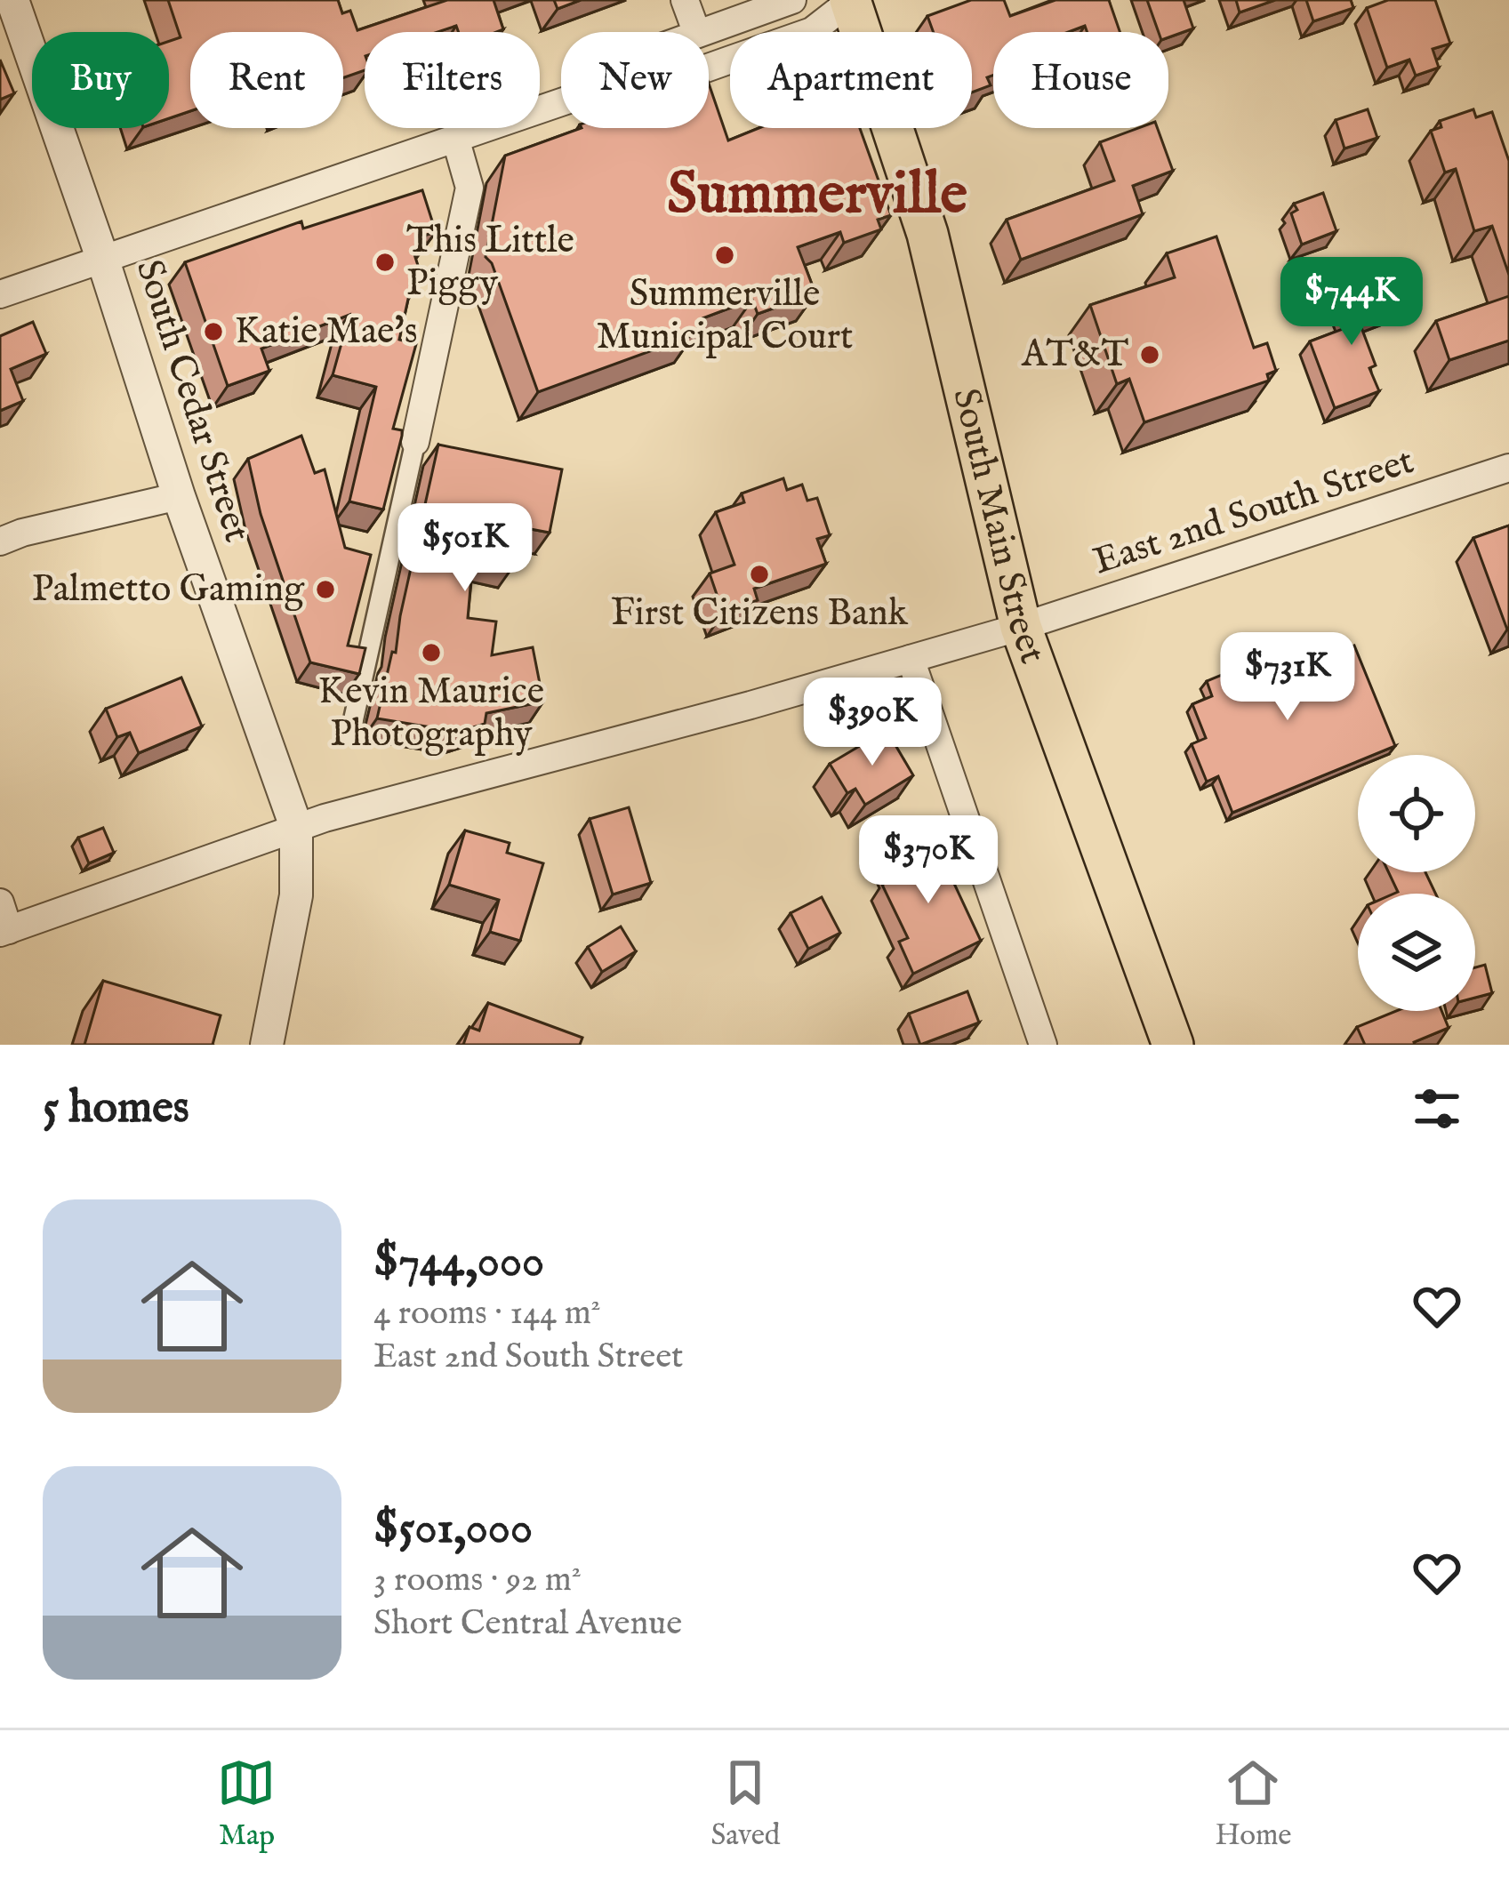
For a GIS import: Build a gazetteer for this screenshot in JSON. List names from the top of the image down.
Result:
{
  "streets": {
    "main road": ["South Main Street"],
    "street": ["South Cedar Street", "East 2nd South Street"]
  },
  "crossings": [
    ["South Cedar Street", "East 2nd South Street"],
    ["East 2nd South Street", "South Main Street"]
  ],
  "districts": ["Summerville"],
  "places": [
    "Summerville Municipal Court",
    "This Little Piggy",
    "Katie Mae's",
    "AT&T",
    "First Citizens Bank",
    "Palmetto Gaming",
    "Kevin Maurice Photography"
  ],
  "page": {
    "chip": [
      "Buy",
      "Rent",
      "Filters",
      "New",
      "Apartment",
      "House"
    ],
    "price": [
      "$744K",
      "$501K",
      "$731K",
      "$390K",
      "$370K"
    ],
    "heading": "5 homes",
    "list": [
      {
        "name": "$744,000",
        "note": "4 rooms · 144 m² · East 2nd South Street"
      },
      {
        "name": "$501,000",
        "note": "3 rooms · 92 m² · Short Central Avenue"
      }
    ],
    "tabs": ["Map", "Saved", "Home"]
  }
}
